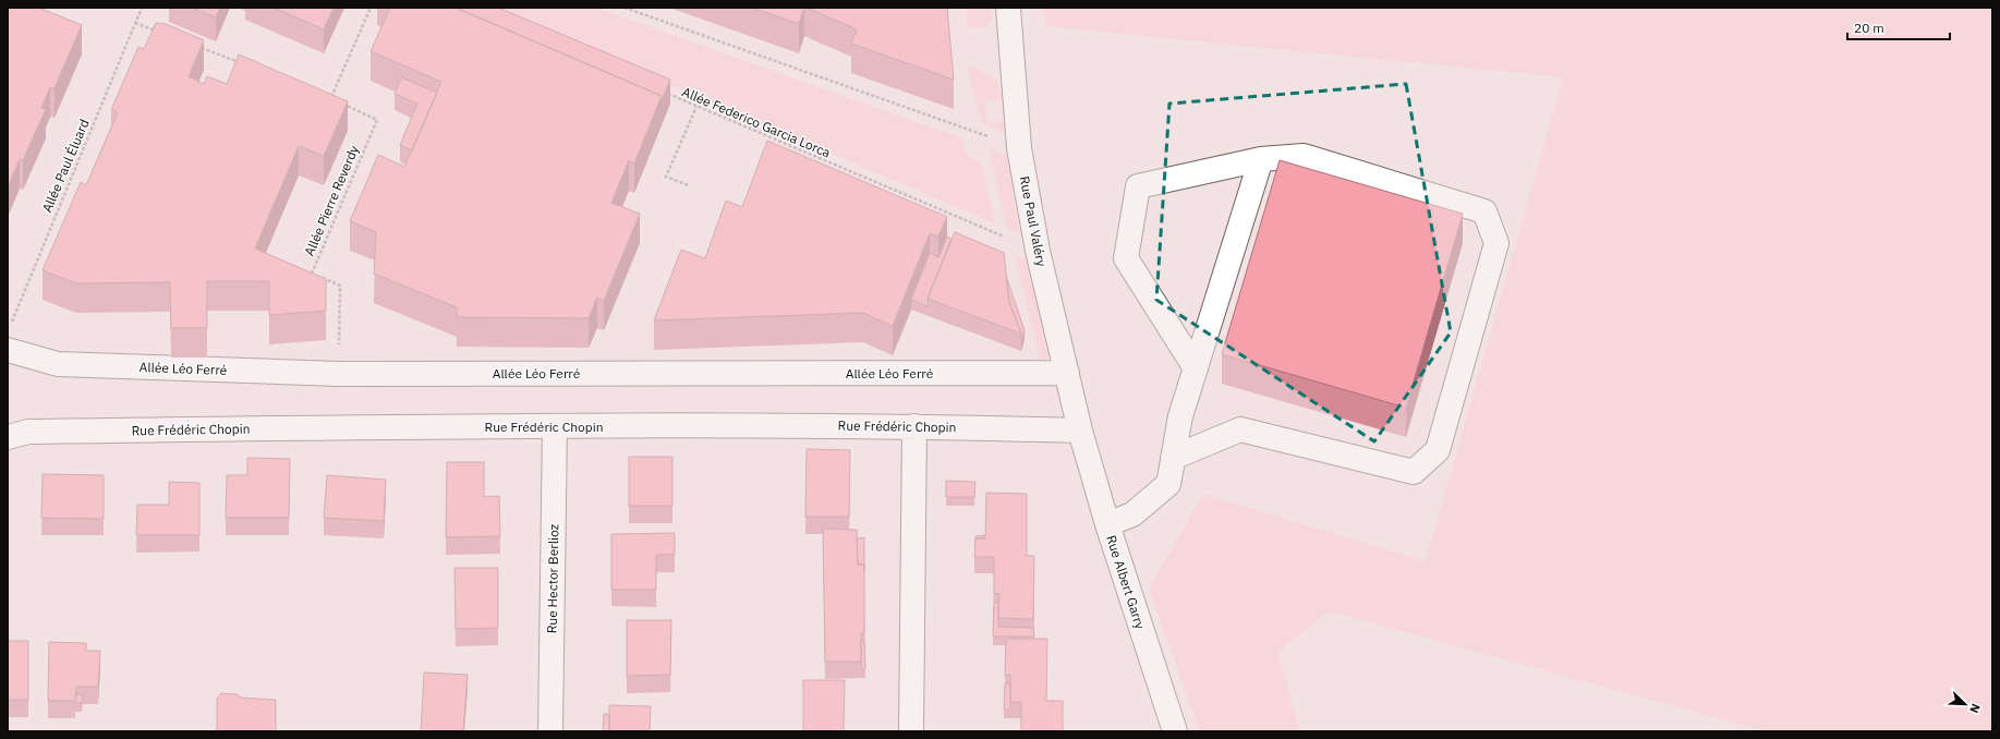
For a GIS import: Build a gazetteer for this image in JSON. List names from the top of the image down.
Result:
{
  "streets": {
    "street": [
      "Rue Paul Valéry",
      "Allée Léo Ferré",
      "Rue Frédéric Chopin",
      "Rue Hector Berlioz",
      "Rue Albert Garry"
    ],
    "path": ["Allée Federico Garcia Lorca", "Allée Paul Éluard", "Allée Pierre Reverdy"]
  },
  "crossings": [
    ["Allée Federico Garcia Lorca", "Rue Paul Valéry"],
    ["Allée Pierre Reverdy", "Allée Léo Ferré"],
    ["Rue Paul Valéry", "Allée Léo Ferré"],
    ["Rue Paul Valéry", "Rue Frédéric Chopin"],
    ["Rue Paul Valéry", "Rue Albert Garry"],
    ["Rue Frédéric Chopin", "Rue Hector Berlioz"],
    ["Rue Frédéric Chopin", "Rue Albert Garry"]
  ],
  "scale_bar": "20 m",
  "north": "bottom right"
}
